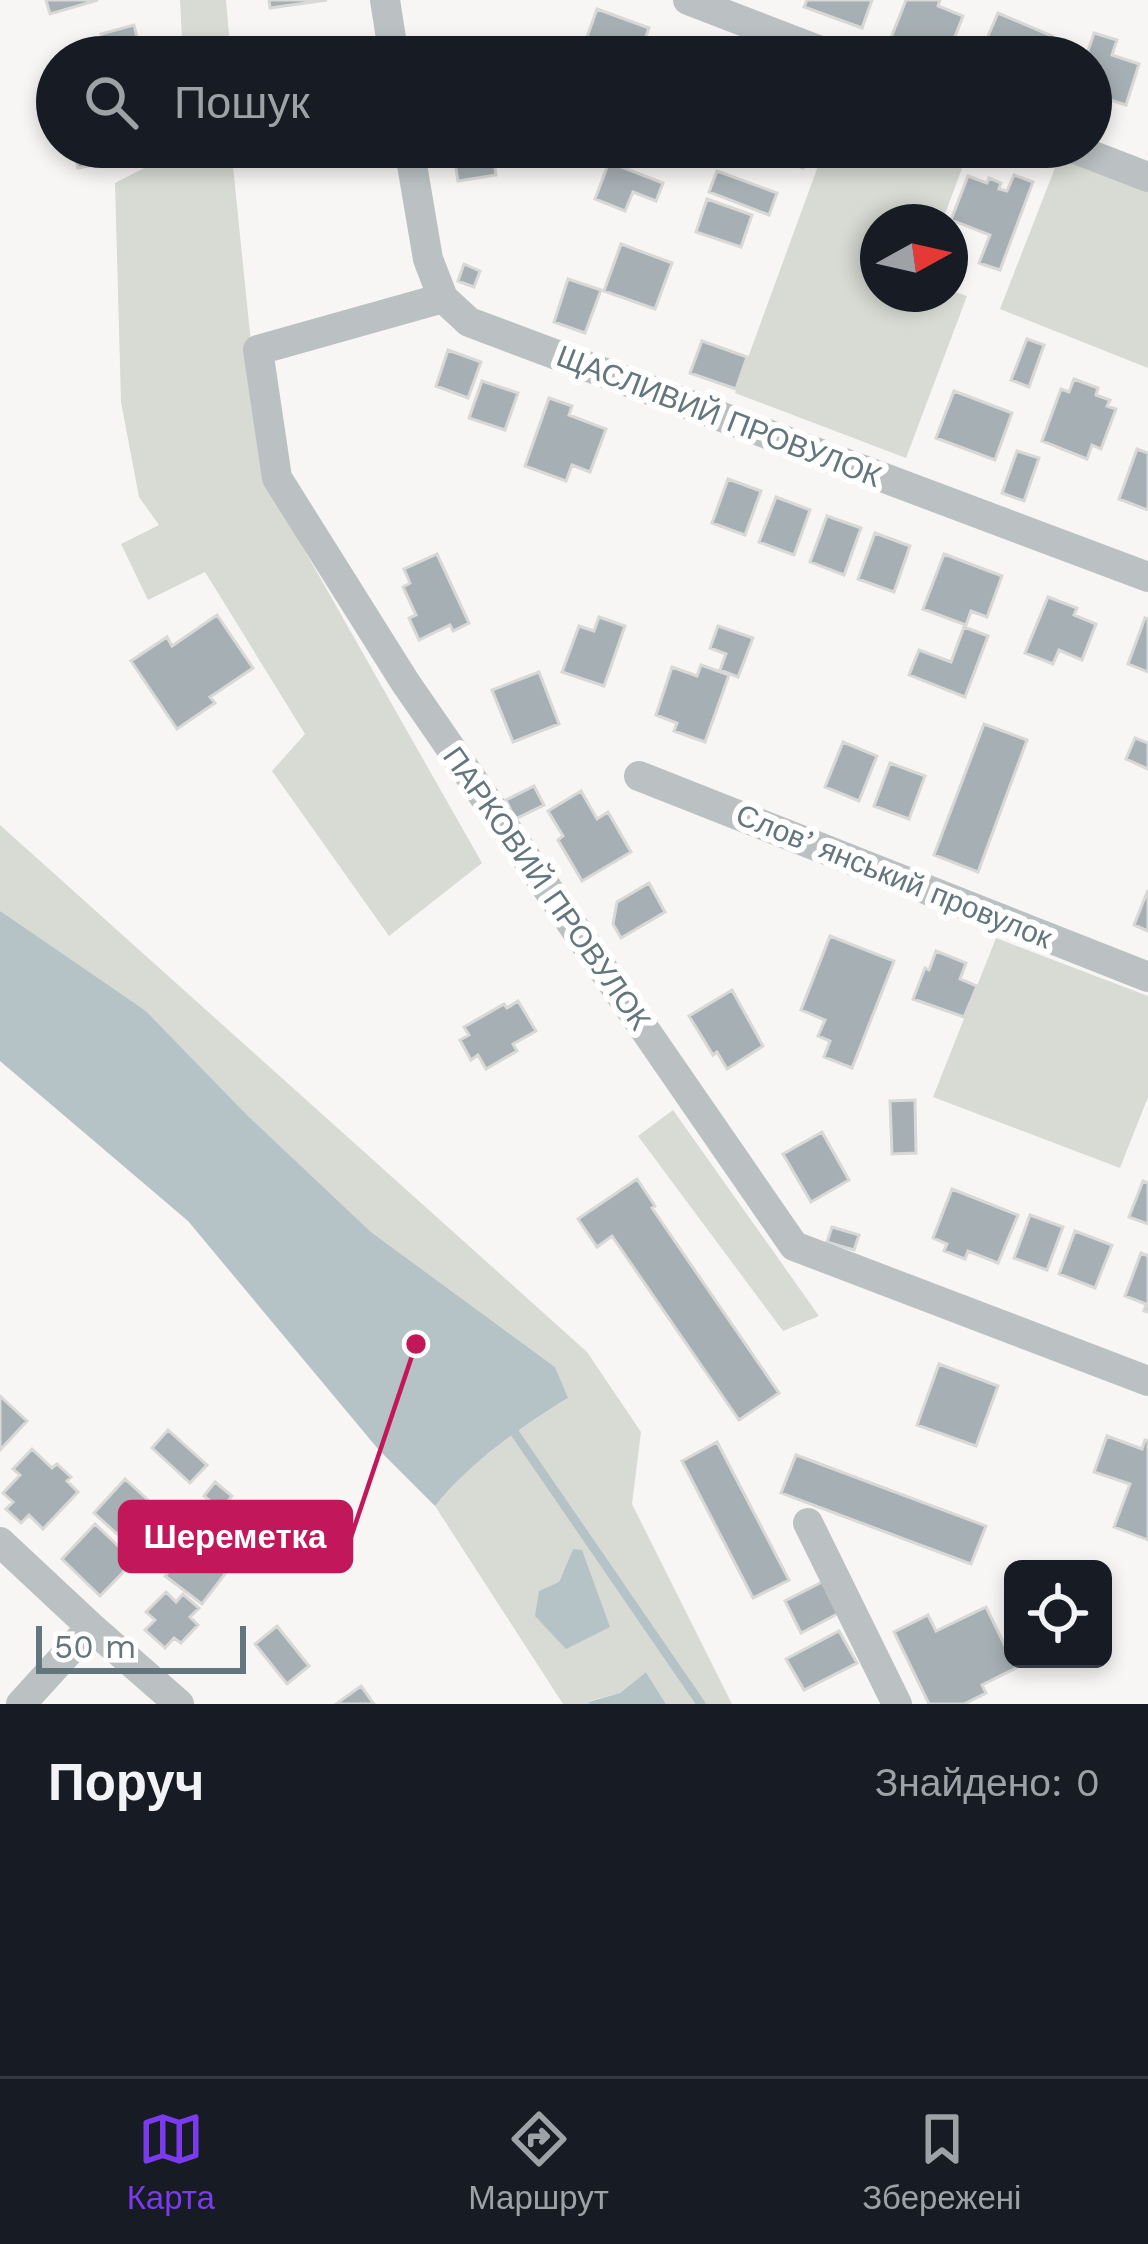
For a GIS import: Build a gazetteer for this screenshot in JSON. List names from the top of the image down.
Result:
{
  "streets": {
    "street": ["ЩАСЛИВИЙ ПРОВУЛОК", "Словʼянський провулок", "ПАРКОВИЙ ПРОВУЛОК"]
  },
  "crossings": [
    ["ЩАСЛИВИЙ ПРОВУЛОК", "ПАРКОВИЙ ПРОВУЛОК"]
  ],
  "places": ["Шереметка"],
  "scale_bar": "50 m",
  "north": "right",
  "page": {
    "search": "Пошук",
    "scale": "50 m",
    "heading": ["Поруч", "Знайдено: 0"],
    "nav": ["Карта", "Маршрут", "Збережені"]
  }
}
